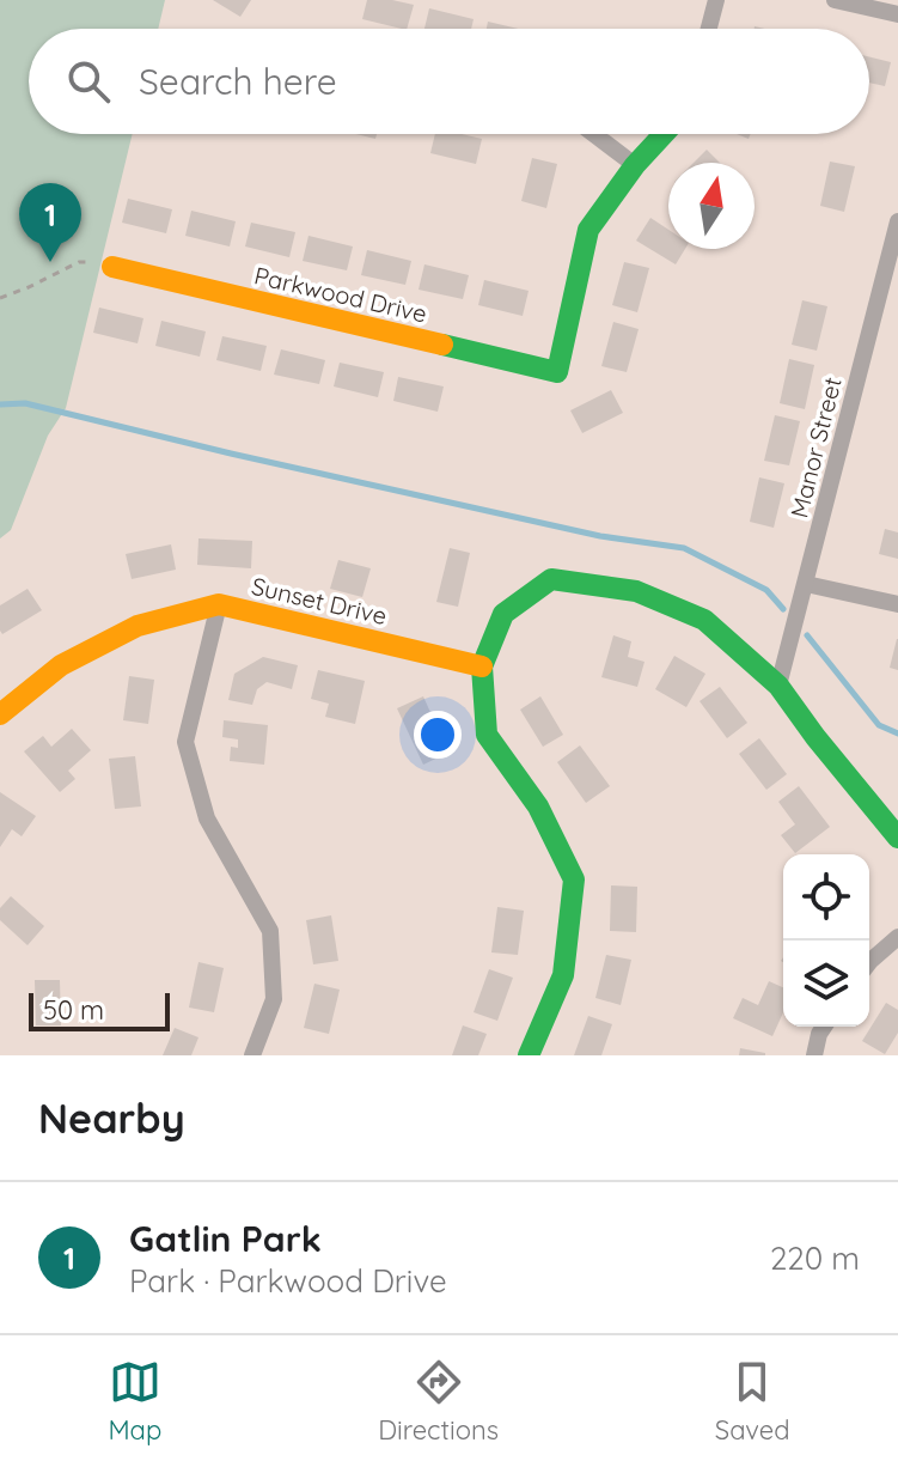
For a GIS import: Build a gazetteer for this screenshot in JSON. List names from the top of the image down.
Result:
{
  "streets": {
    "street": ["Parkwood Drive", "Manor Street", "Sunset Drive"]
  },
  "scale_bar": "50 m",
  "north": "top",
  "page": {
    "search": "Search here",
    "pins": "1",
    "scale": "50 m",
    "heading": "Nearby",
    "list": [
      {
        "mark": "1",
        "name": "Gatlin Park",
        "note": "Park · Parkwood Drive",
        "value": "220 m"
      }
    ],
    "nav": ["Map", "Directions", "Saved"]
  }
}
